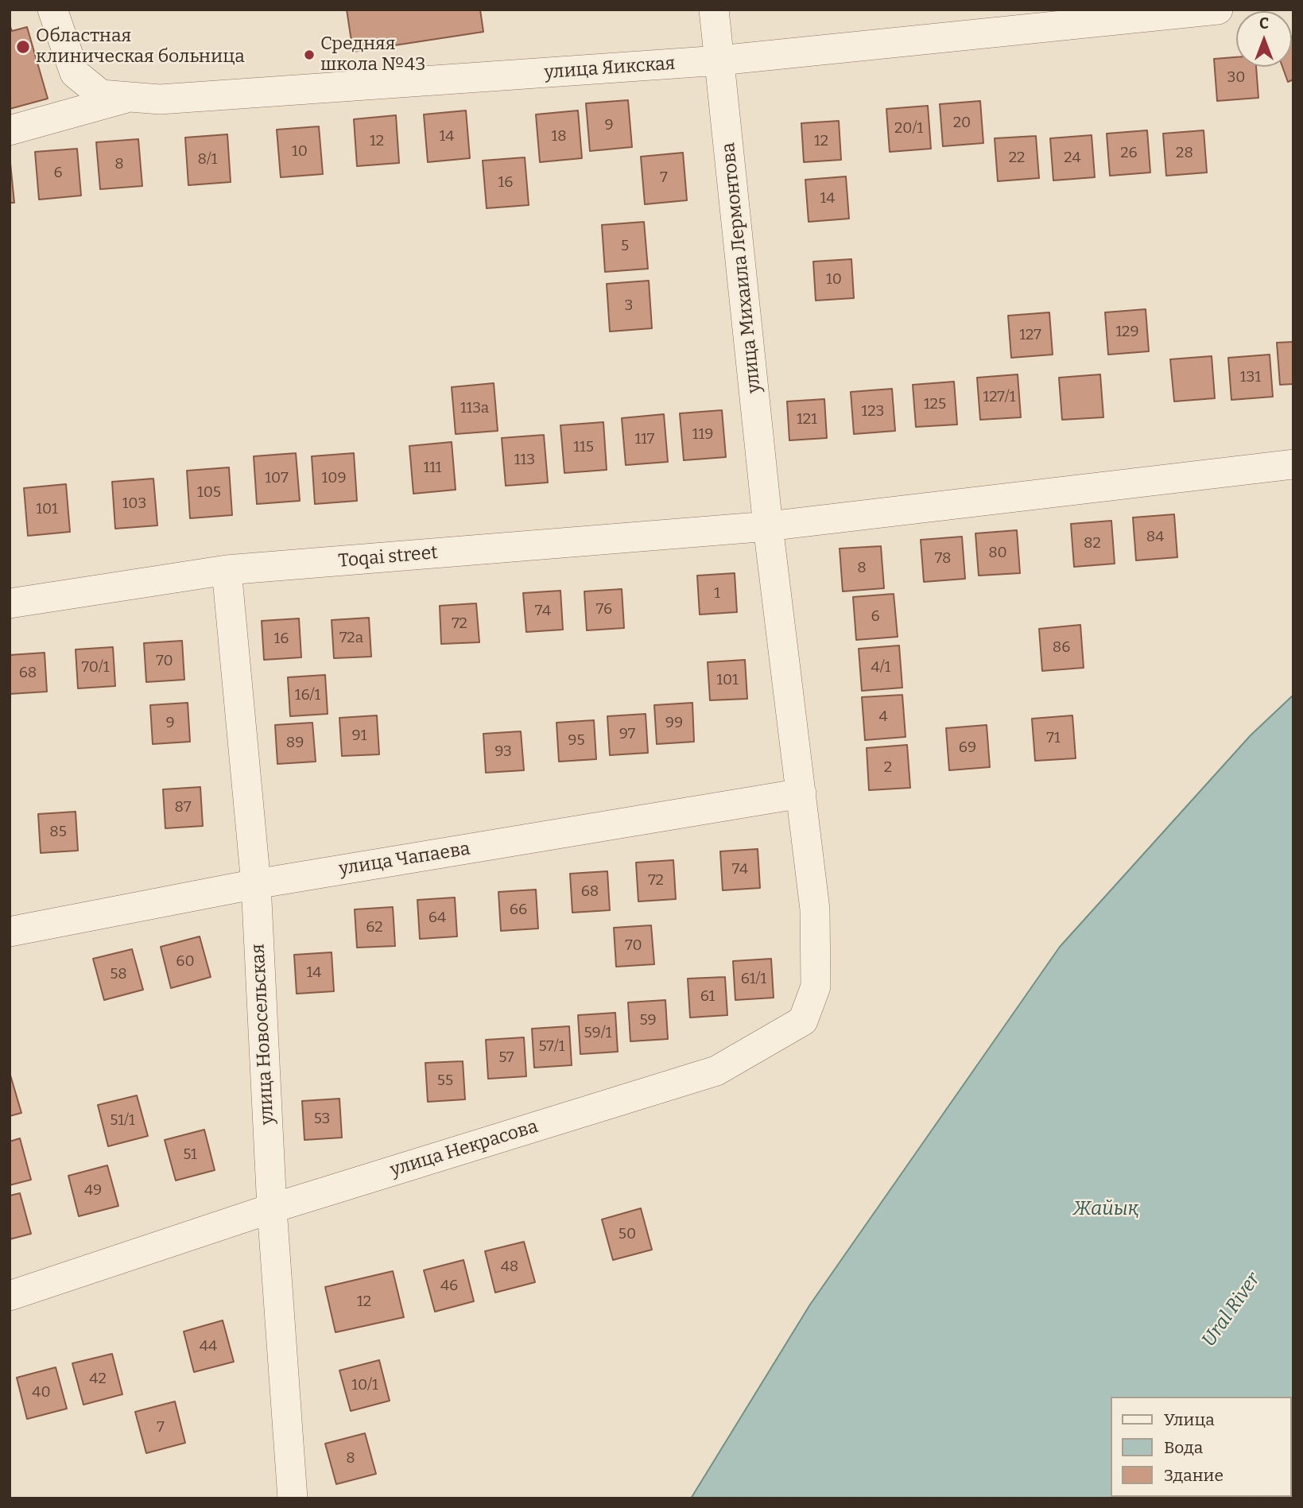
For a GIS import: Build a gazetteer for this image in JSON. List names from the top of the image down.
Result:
{
  "streets": {
    "street": [
      "улица Яикская",
      "улица Михаила Лермонтова",
      "Toqai street",
      "улица Чапаева",
      "улица Новосельская",
      "улица Некрасова"
    ]
  },
  "crossings": [
    ["улица Яикская", "улица Михаила Лермонтова"],
    ["улица Михаила Лермонтова", "Toqai street"],
    ["улица Михаила Лермонтова", "улица Чапаева"],
    ["улица Михаила Лермонтова", "улица Некрасова"],
    ["Toqai street", "улица Новосельская"],
    ["улица Чапаева", "улица Новосельская"],
    ["улица Чапаева", "улица Некрасова"],
    ["улица Новосельская", "улица Некрасова"]
  ],
  "water": ["Жайық", "Ural River"],
  "places": ["Областная клиническая больница", "Средняя школа №43"],
  "house_numbers": [
    "30",
    "20",
    "9",
    "20/1",
    "14",
    "18",
    "12",
    "12",
    "10",
    "26",
    "28",
    "22",
    "24",
    "8/1",
    "8",
    "6",
    "7",
    "16",
    "14",
    "5",
    "10",
    "3",
    "129",
    "127",
    "131",
    "127/1",
    "125",
    "113а",
    "123",
    "121",
    "119",
    "117",
    "115",
    "113",
    "111",
    "107",
    "109",
    "105",
    "103",
    "101",
    "84",
    "82",
    "80",
    "78",
    "8",
    "1",
    "76",
    "74",
    "6",
    "72",
    "72а",
    "16",
    "86",
    "70",
    "70/1",
    "4/1",
    "68",
    "101",
    "16/1",
    "4",
    "9",
    "99",
    "97",
    "91",
    "71",
    "95",
    "89",
    "69",
    "93",
    "2",
    "87",
    "85",
    "74",
    "72",
    "68",
    "66",
    "64",
    "62",
    "70",
    "60",
    "14",
    "58",
    "61/1",
    "61",
    "59",
    "59/1",
    "57/1",
    "57",
    "55",
    "53",
    "51/1",
    "51",
    "49",
    "50",
    "48",
    "46",
    "12",
    "44",
    "42",
    "10/1",
    "40",
    "7",
    "8"
  ],
  "legend": ["Улица", "Вода", "Здание"],
  "north": "top"
}
